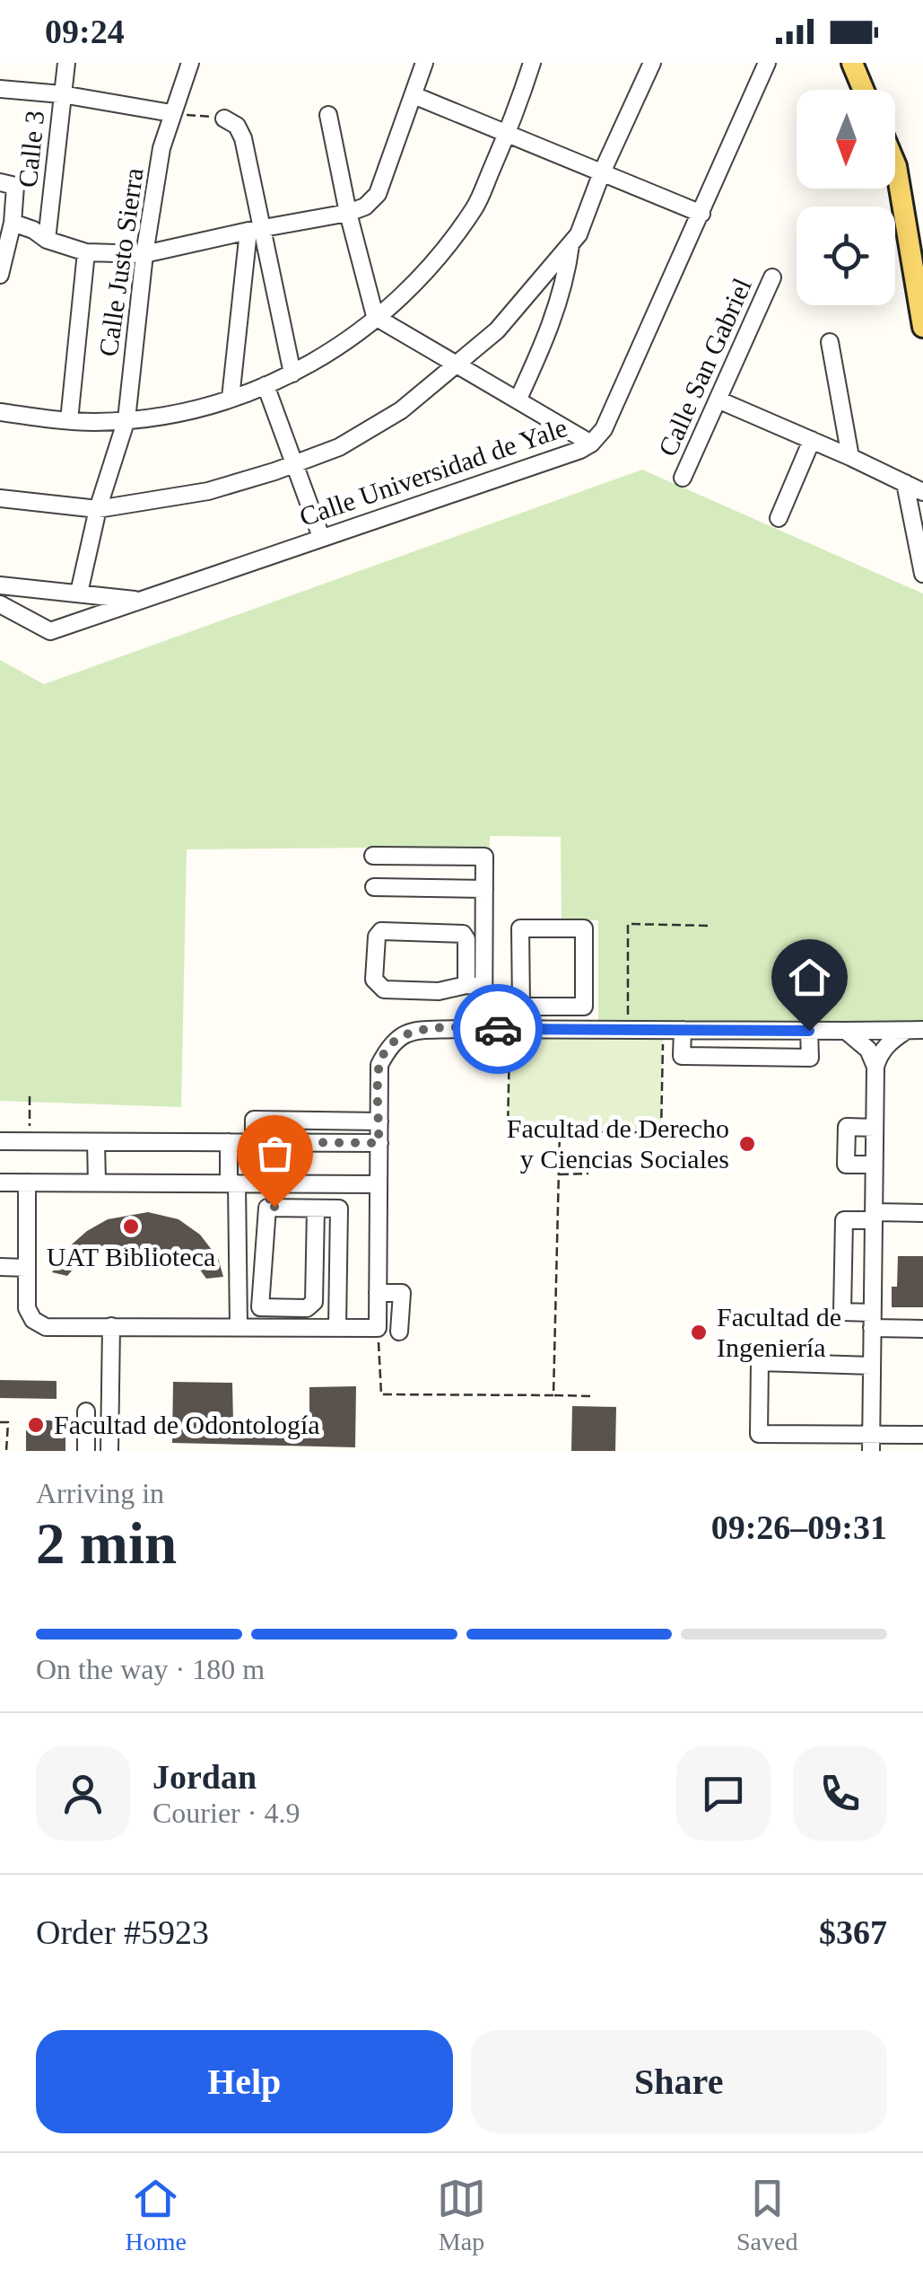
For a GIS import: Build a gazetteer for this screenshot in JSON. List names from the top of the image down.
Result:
{
  "streets": {
    "street": [
      "Calle 3",
      "Calle Justo Sierra",
      "Calle San Gabriel",
      "Calle Universidad de Yale"
    ]
  },
  "places": [
    "Facultad de Derecho y Ciencias Sociales",
    "UAT Biblioteca",
    "Facultad de Ingeniería",
    "Facultad de Odontología"
  ],
  "north": "bottom",
  "page": {
    "status": "09:24",
    "heading": ["2 min", "Arriving in", "09:26–09:31"],
    "panel": [
      "Jordan",
      "Courier · 4.9",
      "Order #5923",
      "$367"
    ],
    "bar": "On the way · 180 m",
    "buttons": ["Help", "Share"],
    "tabs": ["Home", "Map", "Saved"]
  }
}
